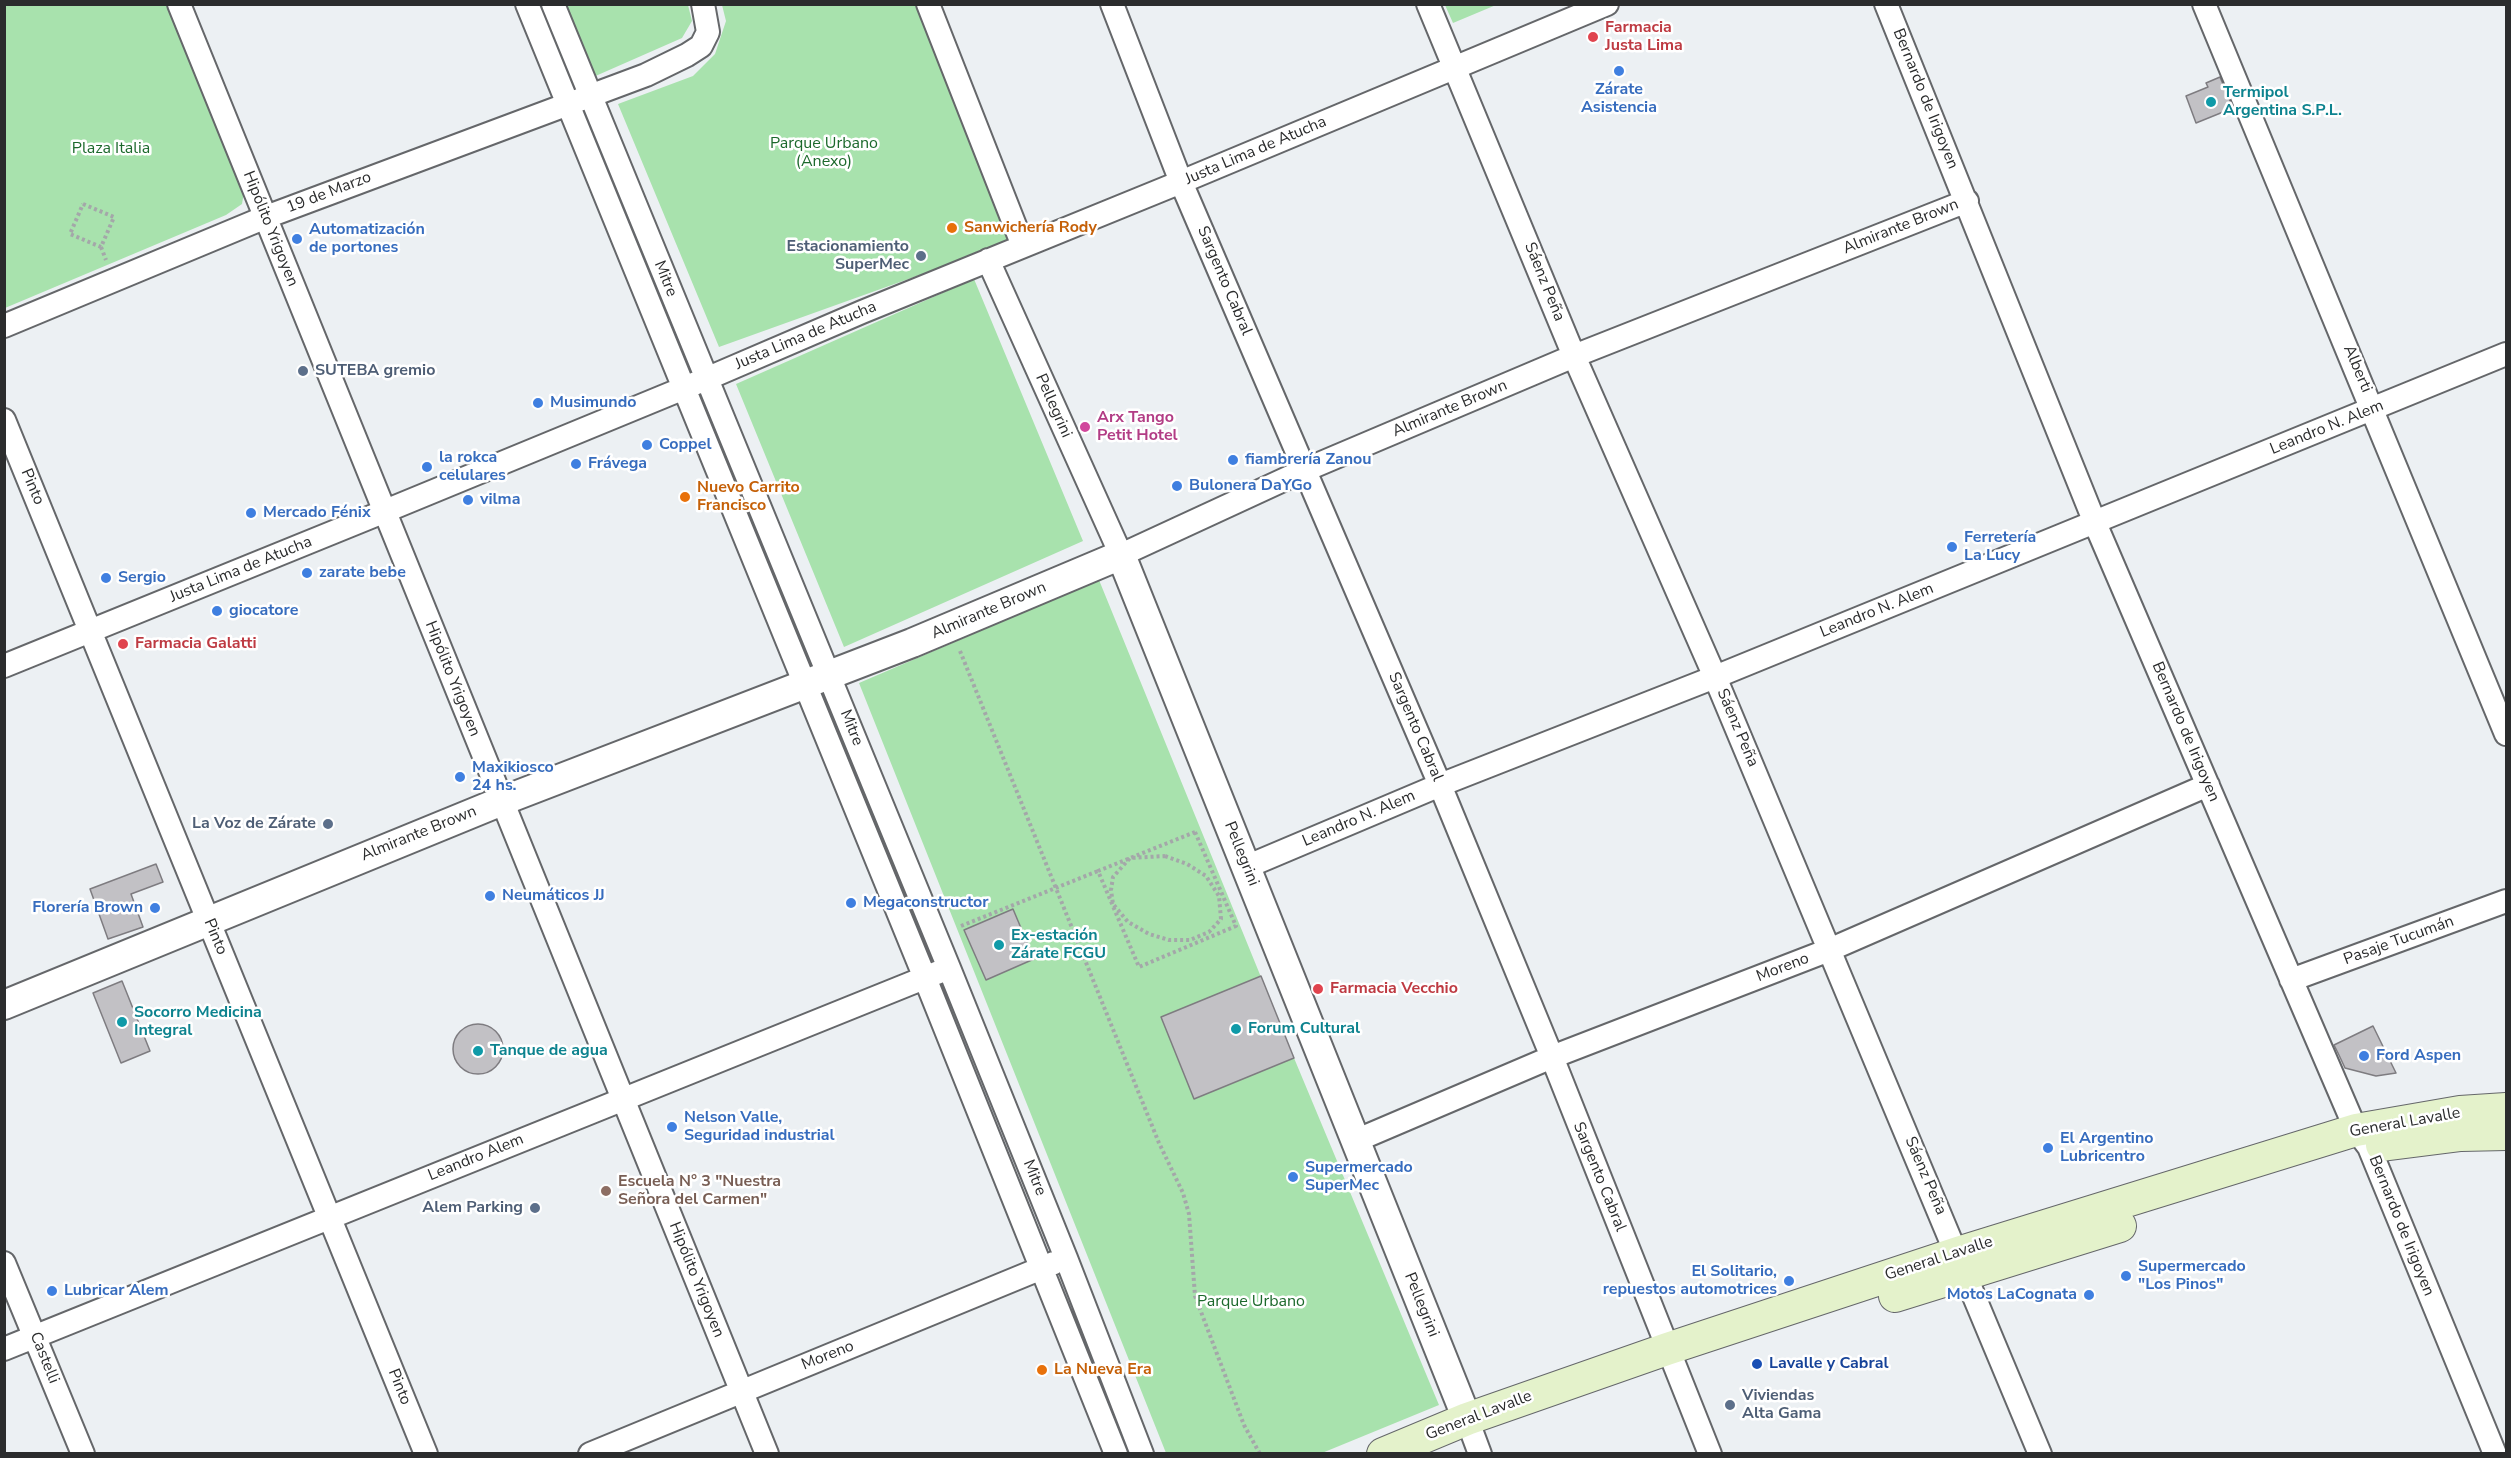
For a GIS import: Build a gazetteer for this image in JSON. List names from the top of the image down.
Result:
{
  "streets": {
    "main road": ["General Lavalle"],
    "street": [
      "Bernardo de Irigoyen",
      "Justa Lima de Atucha",
      "19 de Marzo",
      "Almirante Brown",
      "Hipólito Yrigoyen",
      "Mitre",
      "Sargento Cabral",
      "Sáenz Peña",
      "Alberti",
      "Pellegrini",
      "Leandro N. Alem",
      "Pinto",
      "Pasaje Tucumán",
      "Moreno",
      "Leandro Alem",
      "Castelli"
    ]
  },
  "crossings": [
    ["Bernardo de Irigoyen", "Almirante Brown"],
    ["Bernardo de Irigoyen", "Leandro N. Alem"],
    ["Bernardo de Irigoyen", "Pasaje Tucumán"],
    ["Bernardo de Irigoyen", "Moreno"],
    ["Bernardo de Irigoyen", "General Lavalle"],
    ["Justa Lima de Atucha", "Hipólito Yrigoyen"],
    ["Justa Lima de Atucha", "Mitre"],
    ["Justa Lima de Atucha", "Sargento Cabral"],
    ["Justa Lima de Atucha", "Sáenz Peña"],
    ["Justa Lima de Atucha", "Pellegrini"],
    ["Justa Lima de Atucha", "Pinto"],
    ["19 de Marzo", "Hipólito Yrigoyen"],
    ["19 de Marzo", "Mitre"],
    ["Almirante Brown", "Hipólito Yrigoyen"],
    ["Almirante Brown", "Mitre"],
    ["Almirante Brown", "Sargento Cabral"],
    ["Almirante Brown", "Sáenz Peña"],
    ["Almirante Brown", "Pellegrini"],
    ["Almirante Brown", "Pinto"],
    ["Hipólito Yrigoyen", "Moreno"],
    ["Hipólito Yrigoyen", "Leandro Alem"],
    ["Mitre", "Moreno"],
    ["Mitre", "Leandro Alem"],
    ["Sargento Cabral", "Leandro N. Alem"],
    ["Sargento Cabral", "Moreno"],
    ["Sargento Cabral", "General Lavalle"],
    ["Sáenz Peña", "Leandro N. Alem"],
    ["Sáenz Peña", "Moreno"],
    ["Sáenz Peña", "General Lavalle"],
    ["Alberti", "Leandro N. Alem"],
    ["Pellegrini", "Leandro N. Alem"],
    ["Pellegrini", "Moreno"],
    ["Pellegrini", "General Lavalle"],
    ["Pinto", "Leandro Alem"],
    ["Leandro Alem", "Castelli"]
  ],
  "parks": ["Parque Urbano (Anexo)", "Plaza Italia", "Parque Urbano"],
  "places": [
    "Farmacia Justa Lima",
    "Zárate Asistencia",
    "Termipol Argentina S.P.L.",
    "Sanwichería Rody",
    "Automatización de portones",
    "Estacionamiento SuperMec",
    "SUTEBA gremio",
    "Musimundo",
    "Arx Tango Petit Hotel",
    "Coppel",
    "fiambrería Zanou",
    "Frávega",
    "la rokca celulares",
    "Bulonera DaYGo",
    "Nuevo Carrito Francisco",
    "vilma",
    "Mercado Fénix",
    "Ferretería La Lucy",
    "zarate bebe",
    "Sergio",
    "giocatore",
    "Farmacia Galatti",
    "Maxikiosco 24 hs.",
    "La Voz de Zárate",
    "Neumáticos JJ",
    "Megaconstructor",
    "Florería Brown",
    "Ex-estación Zárate FCGU",
    "Farmacia Vecchio",
    "Socorro Medicina Integral",
    "Forum Cultural",
    "Tanque de agua",
    "Ford Aspen",
    "Nelson Valle, Seguridad industrial",
    "El Argentino Lubricentro",
    "Supermercado SuperMec",
    "Escuela N° 3 \"Nuestra Señora del Carmen\"",
    "Alem Parking",
    "Supermercado \"Los Pinos\"",
    "El Solitario, repuestos automotrices",
    "Lubricar Alem",
    "Motos LaCognata",
    "Lavalle y Cabral",
    "La Nueva Era",
    "Viviendas Alta Gama"
  ]
}
